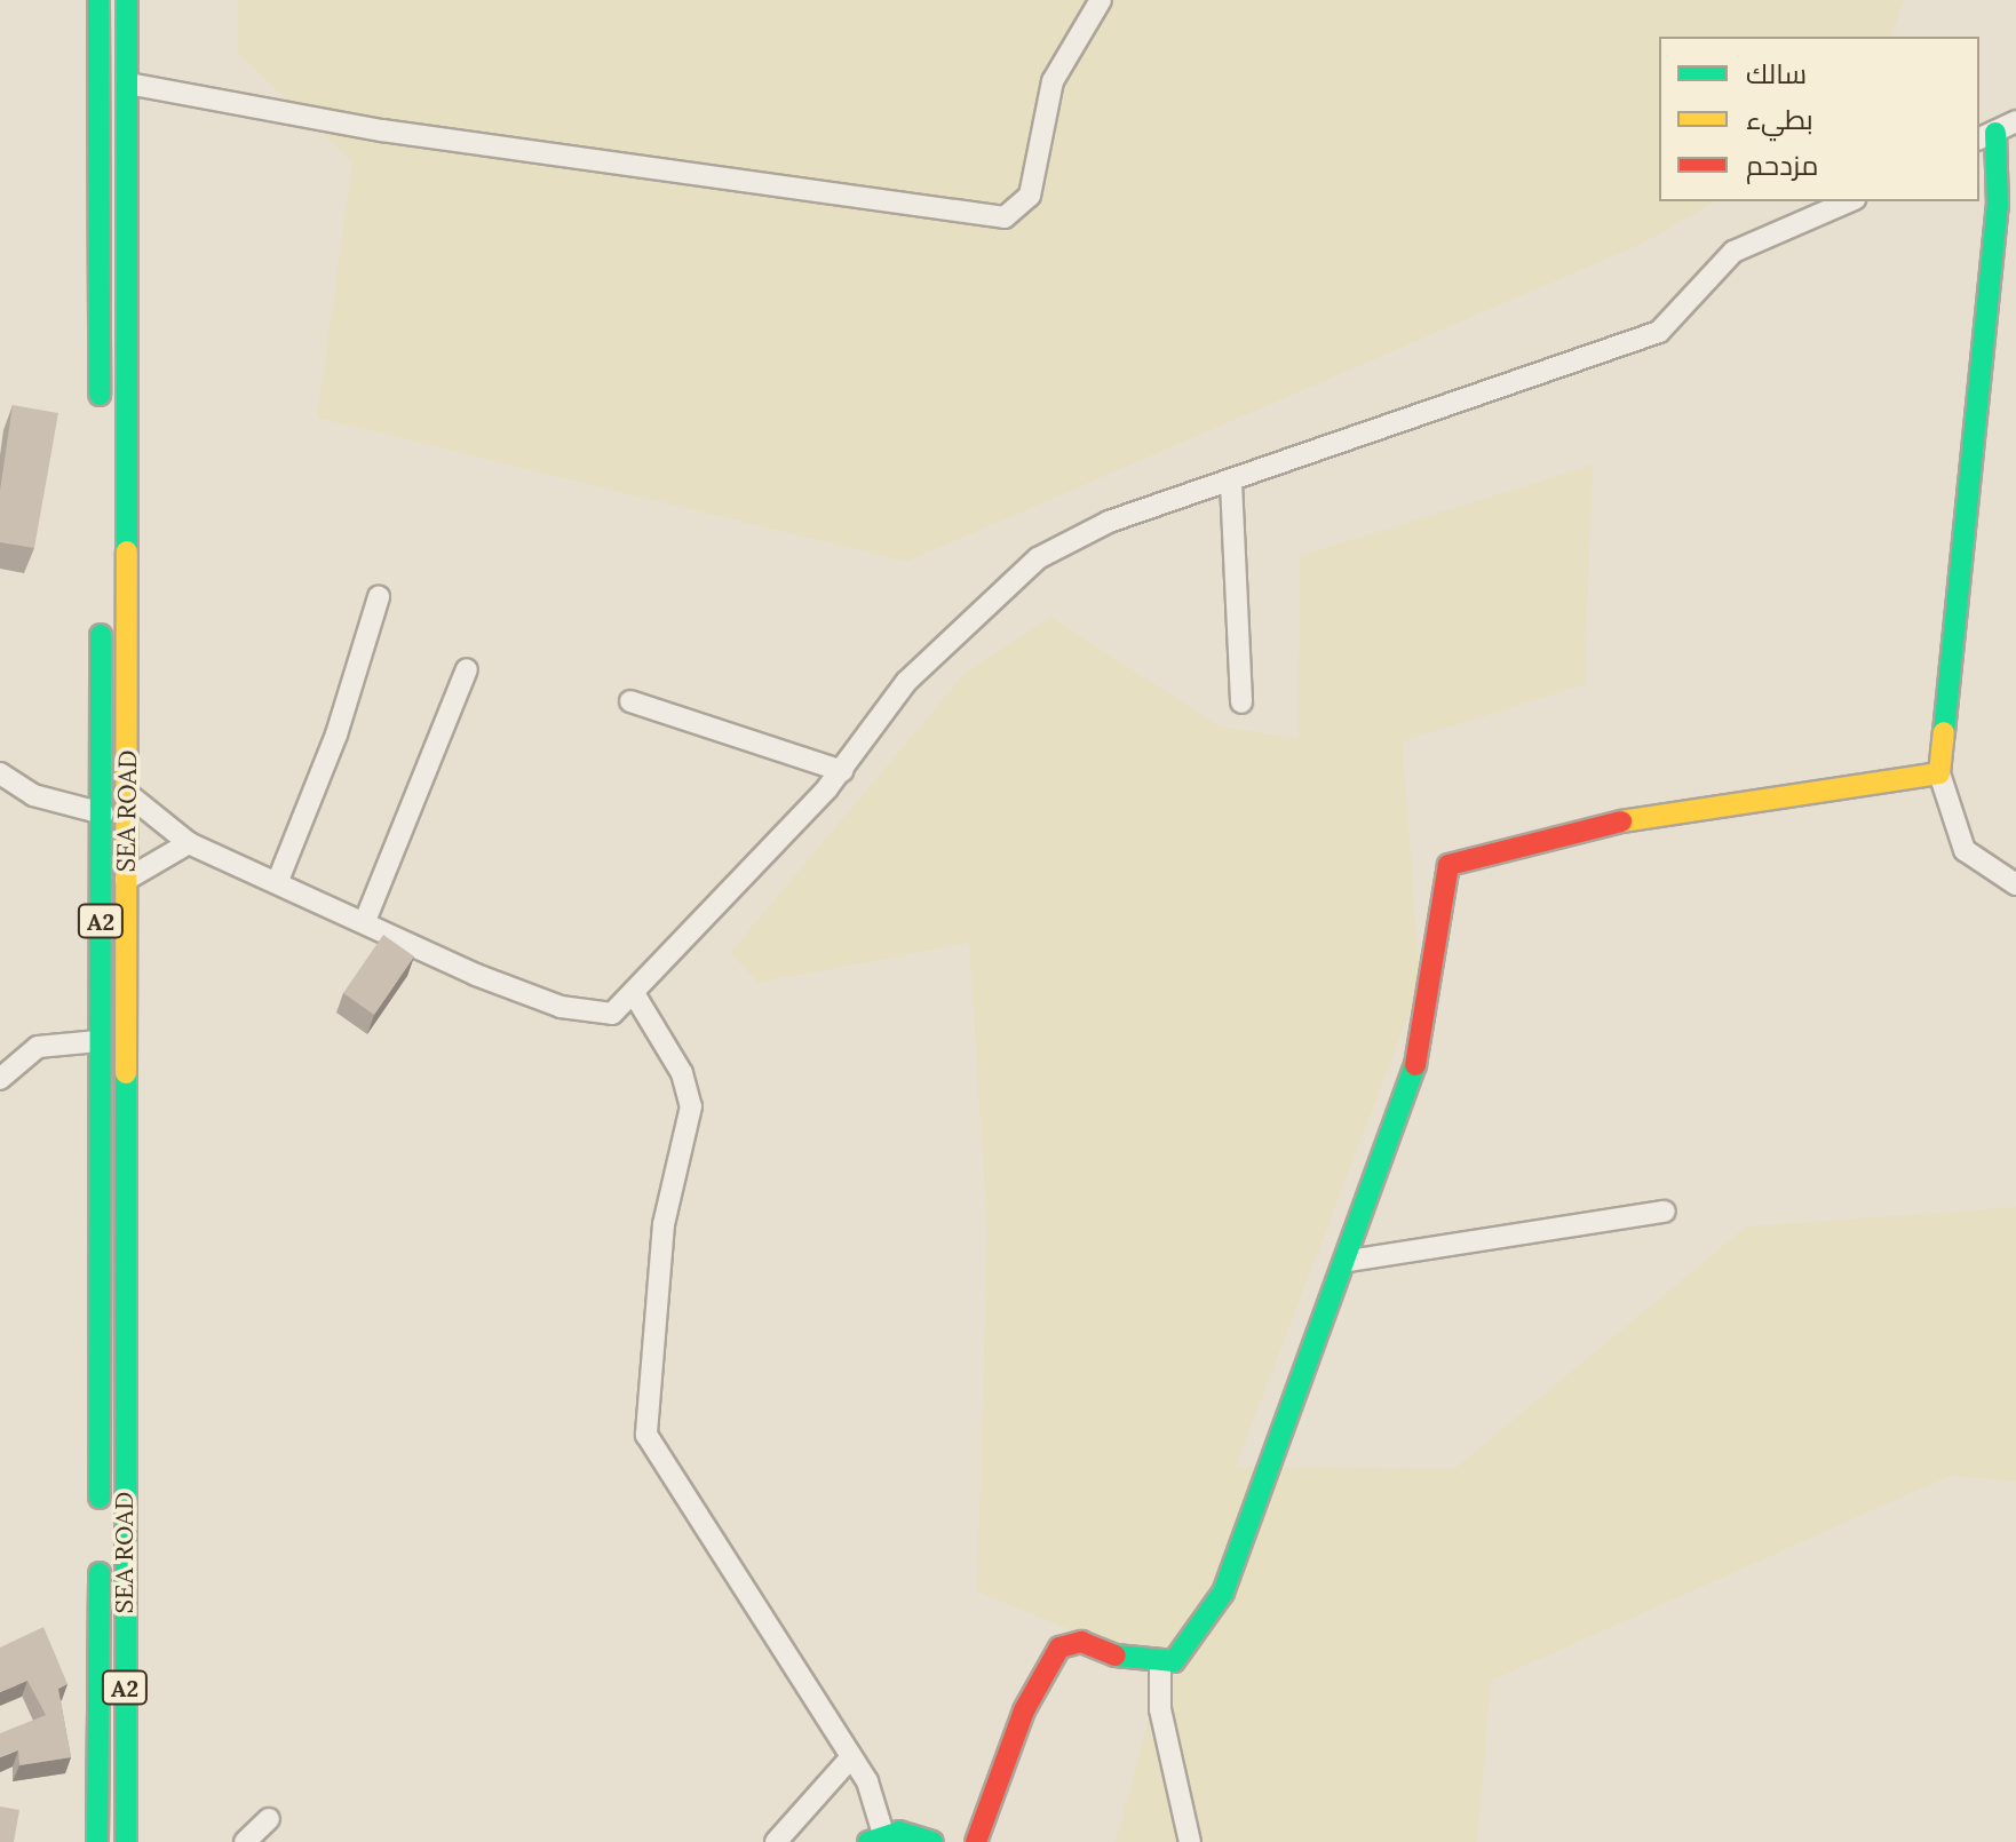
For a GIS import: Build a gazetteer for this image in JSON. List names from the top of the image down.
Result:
{
  "streets": {
    "main road": ["SEA ROAD", "A2"]
  },
  "legend": ["سالك", "بطيء", "مزدحم"]
}
